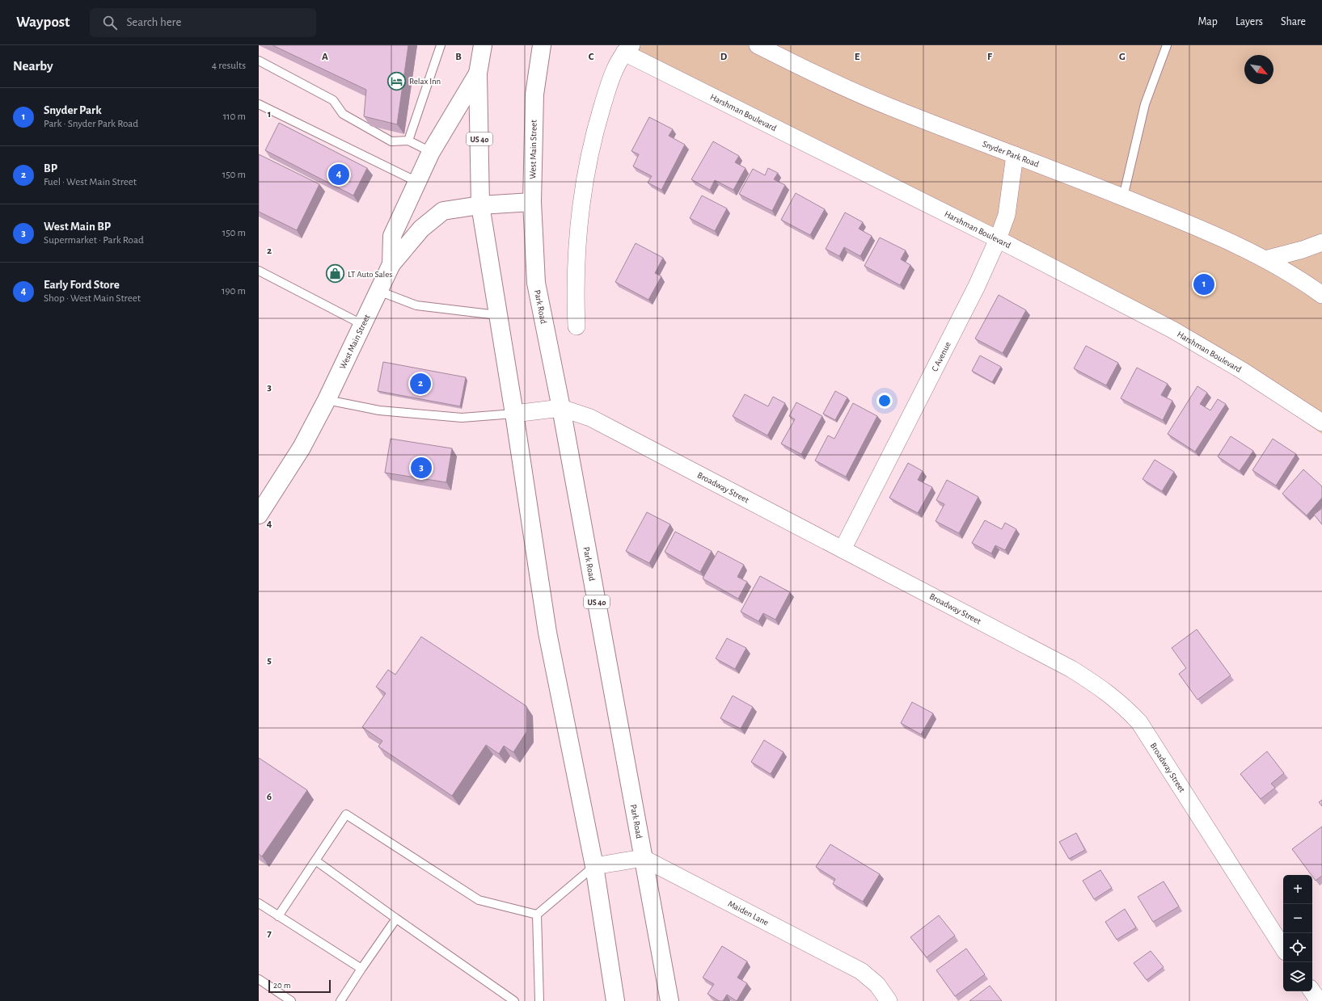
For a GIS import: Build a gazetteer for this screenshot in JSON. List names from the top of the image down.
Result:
{
  "streets": {
    "main road": ["US 40", "West Main Street", "Park Road"],
    "street": [
      "Harshman Boulevard",
      "Snyder Park Road",
      "C Avenue",
      "Broadway Street",
      "Maiden Lane"
    ]
  },
  "crossings": [
    ["Harshman Boulevard", "C Avenue"],
    ["US 40", "West Main Street"],
    ["US 40", "Broadway Street"],
    ["West Main Street", "Park Road"],
    ["Snyder Park Road", "C Avenue"],
    ["Park Road", "Broadway Street"],
    ["Park Road", "Maiden Lane"],
    ["C Avenue", "Broadway Street"]
  ],
  "places": {
    "hotel": ["Relax Inn"],
    "shop": ["LT Auto Sales"]
  },
  "scale_bar": "20 m",
  "north": "bottom right",
  "page": {
    "header": "Waypost",
    "search": "Search here",
    "nav": ["Map", "Layers", "Share"],
    "heading": ["Nearby", "4 results"],
    "list": [
      {
        "mark": "1",
        "name": "Snyder Park",
        "note": "Park · Snyder Park Road",
        "value": "110 m"
      },
      {
        "mark": "2",
        "name": "BP",
        "note": "Fuel · West Main Street",
        "value": "150 m"
      },
      {
        "mark": "3",
        "name": "West Main BP",
        "note": "Supermarket · Park Road",
        "value": "150 m"
      },
      {
        "mark": "4",
        "name": "Early Ford Store",
        "note": "Shop · West Main Street",
        "value": "190 m"
      }
    ],
    "pins": [
      "4",
      "1",
      "2",
      "3"
    ],
    "map_buttons": ["+", "−"],
    "scale": "20 m"
  },
  "grid": {
    "columns": [
      "A",
      "B",
      "C",
      "D",
      "E",
      "F",
      "G"
    ],
    "rows": [
      "1",
      "2",
      "3",
      "4",
      "5",
      "6",
      "7"
    ]
  }
}
